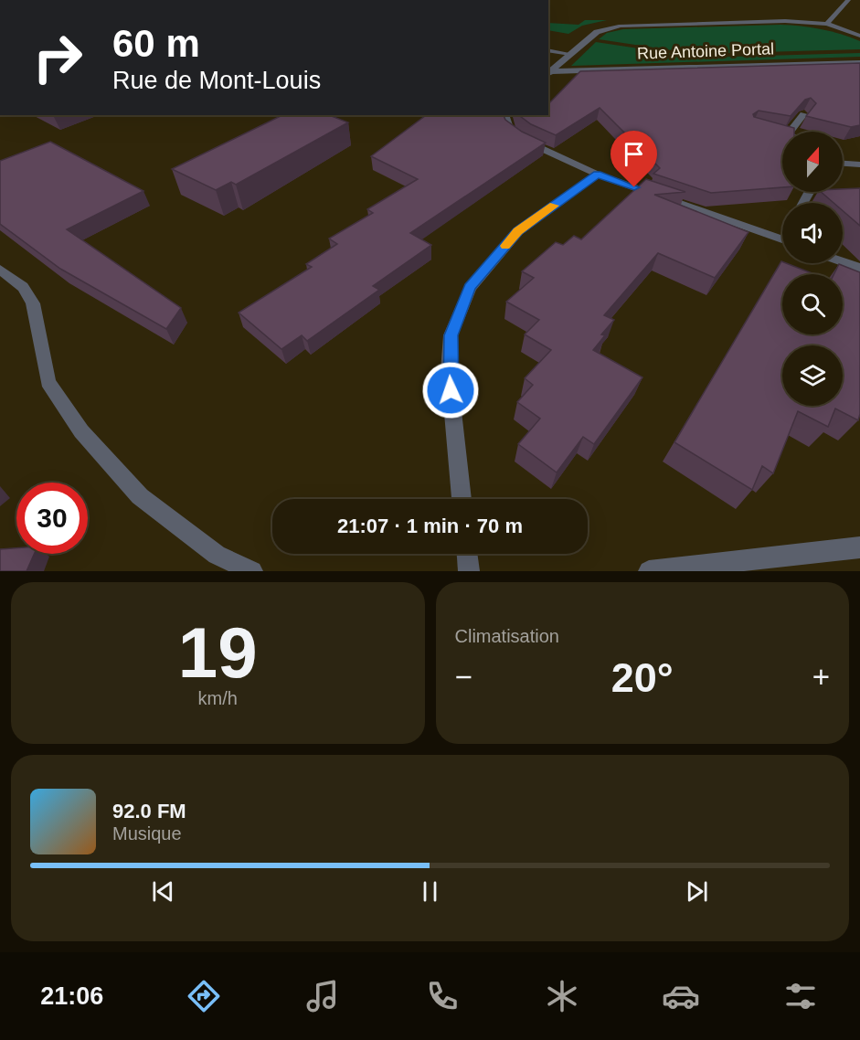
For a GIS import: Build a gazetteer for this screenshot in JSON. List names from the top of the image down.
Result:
{
  "streets": {
    "street": ["Rue Antoine Portal"]
  },
  "north": "top",
  "page": {
    "turn": ["60 m", "Rue de Mont-Louis"],
    "limit": "30",
    "trip": "21:07 · 1 min · 70 m",
    "tile": [
      ["19", "km/h"],
      "Climatisation"
    ],
    "heat": ["−", "20°", "+"],
    "song": ["92.0 FM", "Musique"],
    "tabs": "21:06"
  }
}
